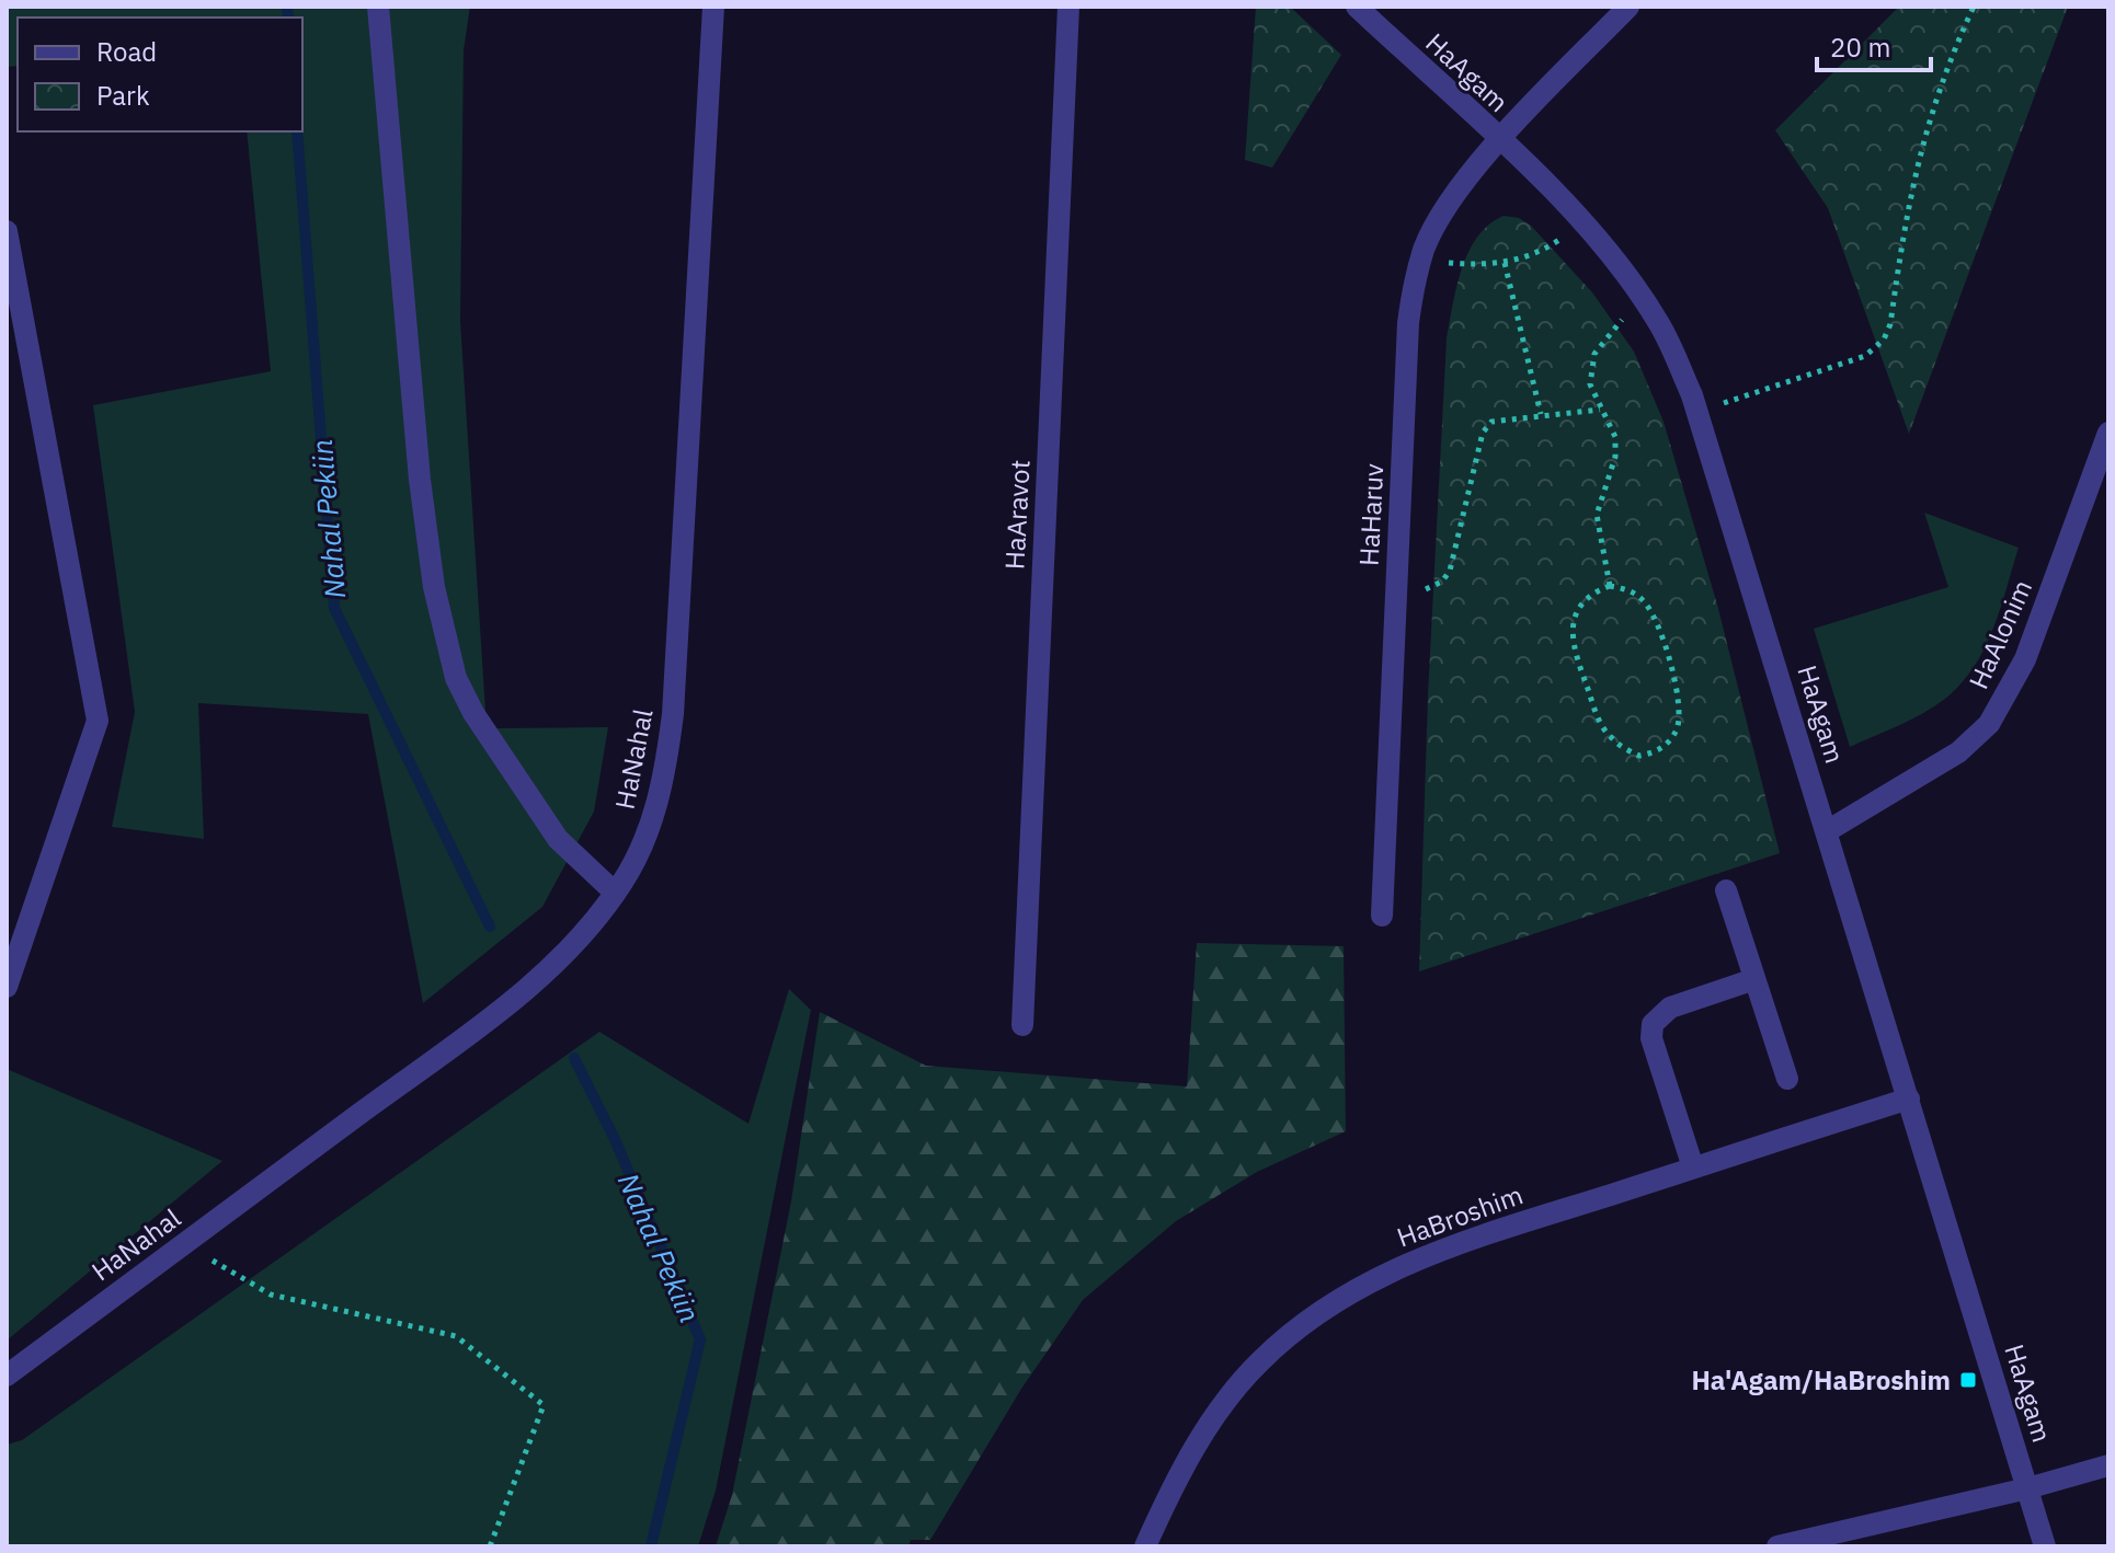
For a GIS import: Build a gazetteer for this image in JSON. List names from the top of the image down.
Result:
{
  "streets": {
    "street": [
      "HaAgam",
      "HaAravot",
      "HaHaruv",
      "HaAlonim",
      "HaNahal",
      "HaBroshim"
    ]
  },
  "crossings": [
    ["HaAgam", "HaHaruv"],
    ["HaAgam", "HaAlonim"],
    ["HaAgam", "HaBroshim"]
  ],
  "water": ["Nahal Pekiin"],
  "places": {
    "transit": ["Ha'Agam/HaBroshim"]
  },
  "legend": ["Road", "Park"],
  "scale_bar": "20 m"
}
